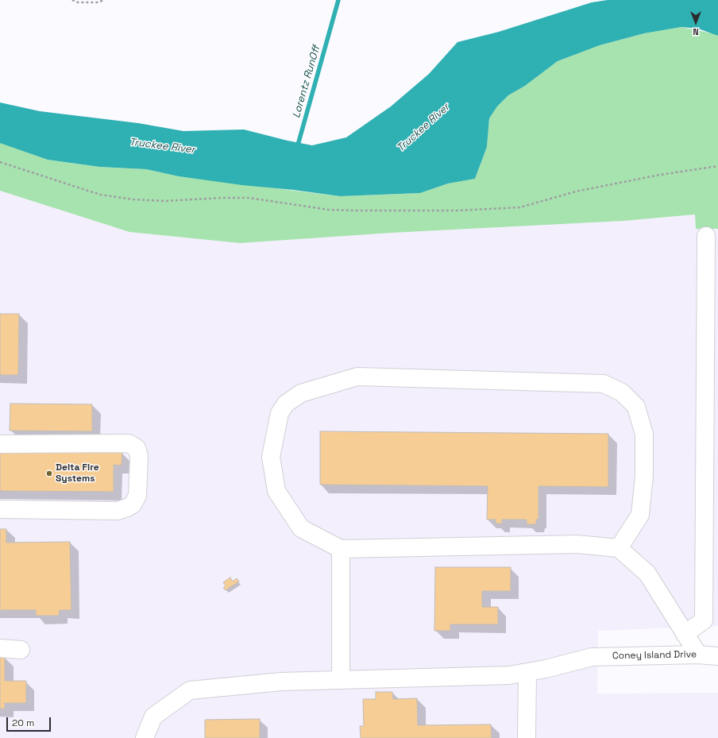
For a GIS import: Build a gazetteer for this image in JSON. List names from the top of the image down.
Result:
{
  "streets": {
    "street": ["Coney Island Drive"]
  },
  "water": ["Lorentz RunOff", "Truckee River"],
  "places": ["Delta Fire Systems"],
  "scale_bar": "20 m",
  "north": "bottom"
}
